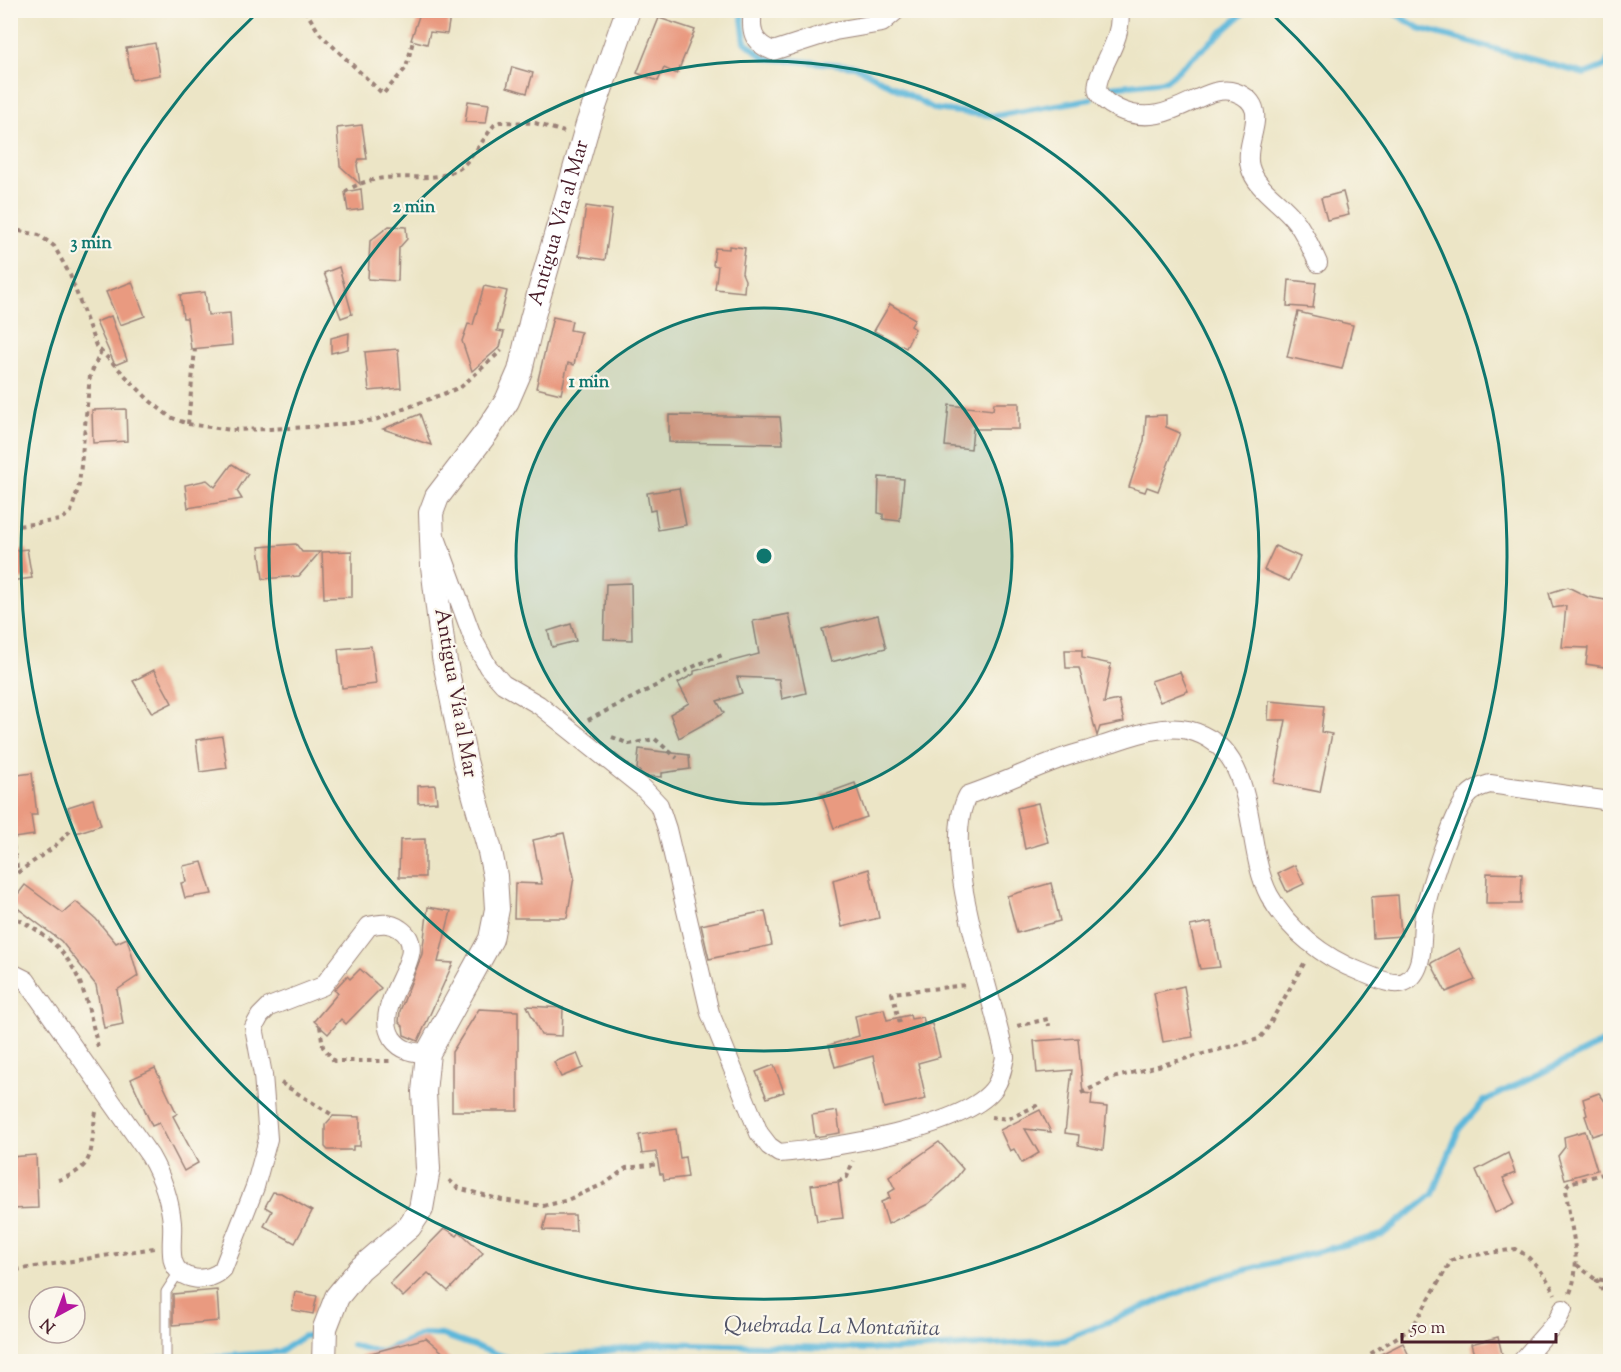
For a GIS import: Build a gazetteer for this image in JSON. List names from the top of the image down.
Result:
{
  "streets": {
    "main road": ["Antigua Vía al Mar"]
  },
  "water": ["Quebrada La Montañita"],
  "scale_bar": "50 m",
  "north": "bottom left",
  "rings": ["2 min", "3 min", "1 min"]
}
